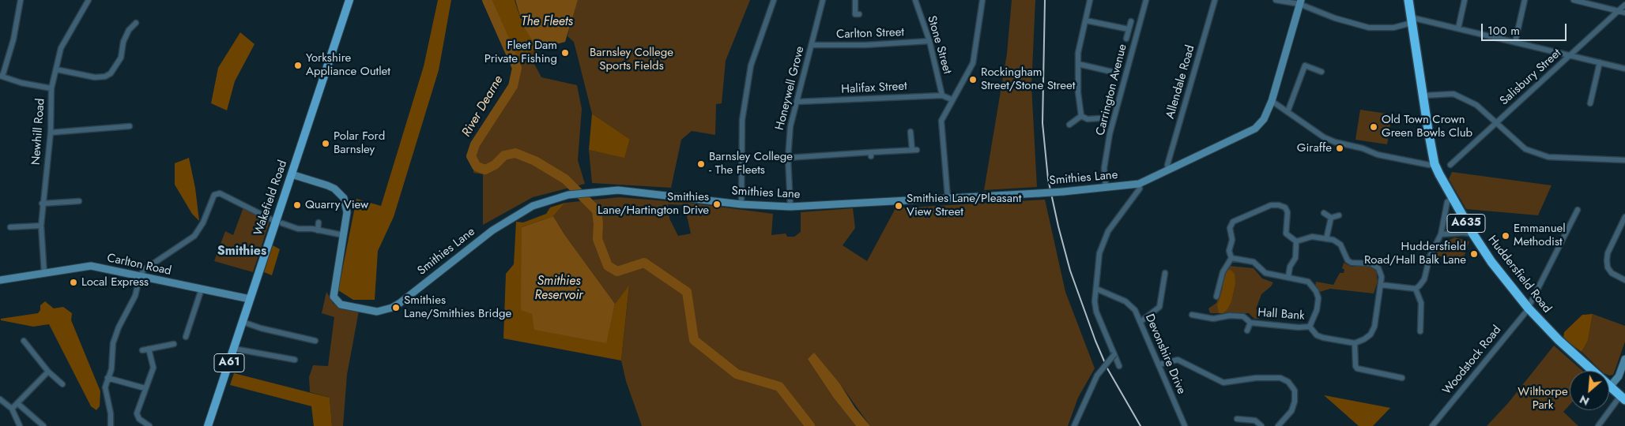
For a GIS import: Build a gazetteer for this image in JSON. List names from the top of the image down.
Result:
{
  "streets": {
    "highway": ["A635", "Huddersfield Road"],
    "main road": ["Wakefield Road", "A61"],
    "street": [
      "Carlton Street",
      "Stone Street",
      "Salisbury Street",
      "Allendale Road",
      "Honeywell Grove",
      "Halifax Street",
      "Carrington Avenue",
      "Newhill Road",
      "Smithies Lane",
      "Carlton Road",
      "Hall Bank",
      "Devonshire Drive",
      "Woodstock Road"
    ]
  },
  "crossings": [
    ["Carlton Street", "Stone Street"],
    ["Carlton Street", "Honeywell Grove"],
    ["Stone Street", "Halifax Street"],
    ["Allendale Road", "Smithies Lane"],
    ["Honeywell Grove", "Halifax Street"],
    ["Honeywell Grove", "Smithies Lane"],
    ["Carrington Avenue", "Smithies Lane"],
    ["Newhill Road", "Carlton Road"],
    ["Smithies Lane", "Wakefield Road"],
    ["Wakefield Road", "Carlton Road"],
    ["Huddersfield Road", "Woodstock Road"]
  ],
  "districts": ["Smithies"],
  "water": ["The Fleets", "River Dearne", "Smithies Reservoir"],
  "parks": ["Barnsley College Sports Fields", "Wilthorpe Park"],
  "places": [
    "Fleet Dam Private Fishing",
    "Yorkshire Appliance Outlet",
    "Rockingham Street/Stone Street",
    "Old Town Crown Green Bowls Club",
    "Polar Ford Barnsley",
    "Giraffe",
    "Barnsley College - The Fleets",
    "Smithies Lane/Hartington Drive",
    "Quarry View",
    "Smithies Lane/Pleasant View Street",
    "Emmanuel Methodist",
    "Huddersfield Road/Hall Balk Lane",
    "Local Express",
    "Smithies Lane/Smithies Bridge"
  ],
  "scale_bar": "100 m",
  "north": "bottom left"
}
